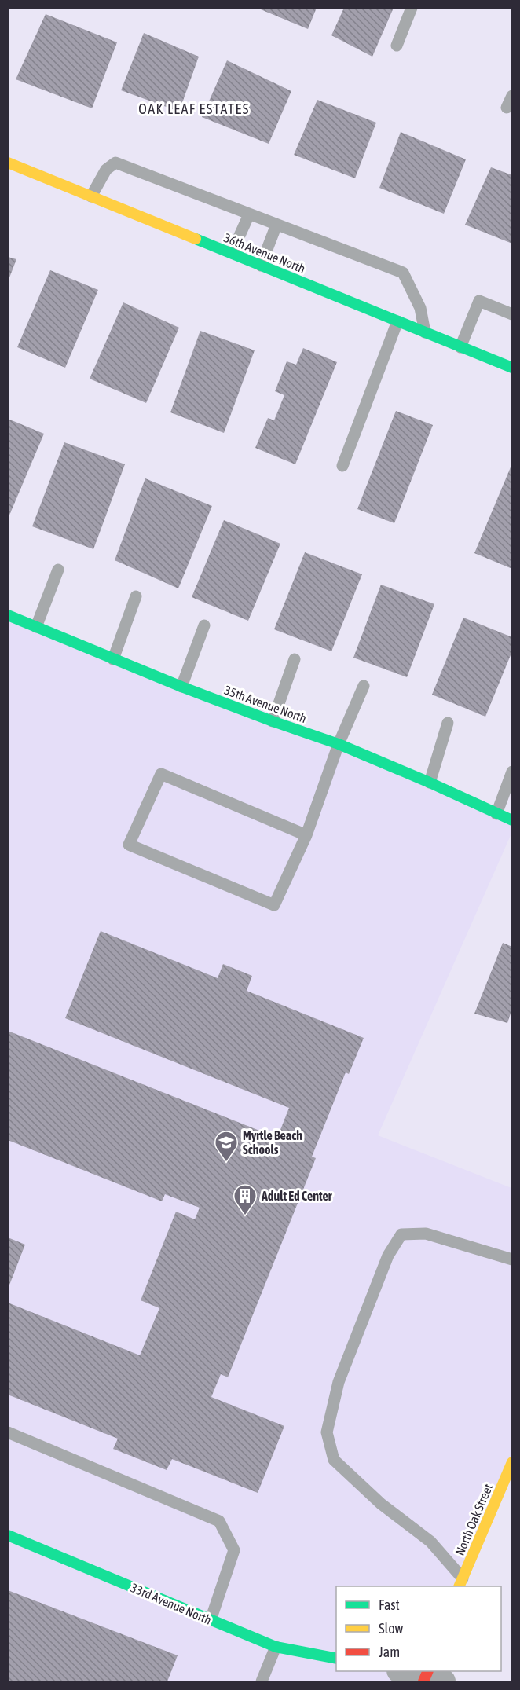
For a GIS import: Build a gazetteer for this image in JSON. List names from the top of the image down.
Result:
{
  "streets": {
    "street": [
      "36th Avenue North",
      "35th Avenue North",
      "North Oak Street",
      "33rd Avenue North"
    ]
  },
  "districts": ["OAK LEAF ESTATES"],
  "places": {
    "school or university": ["Myrtle Beach Schools"],
    "building": ["Adult Ed Center"]
  },
  "legend": ["Fast", "Slow", "Jam"]
}
